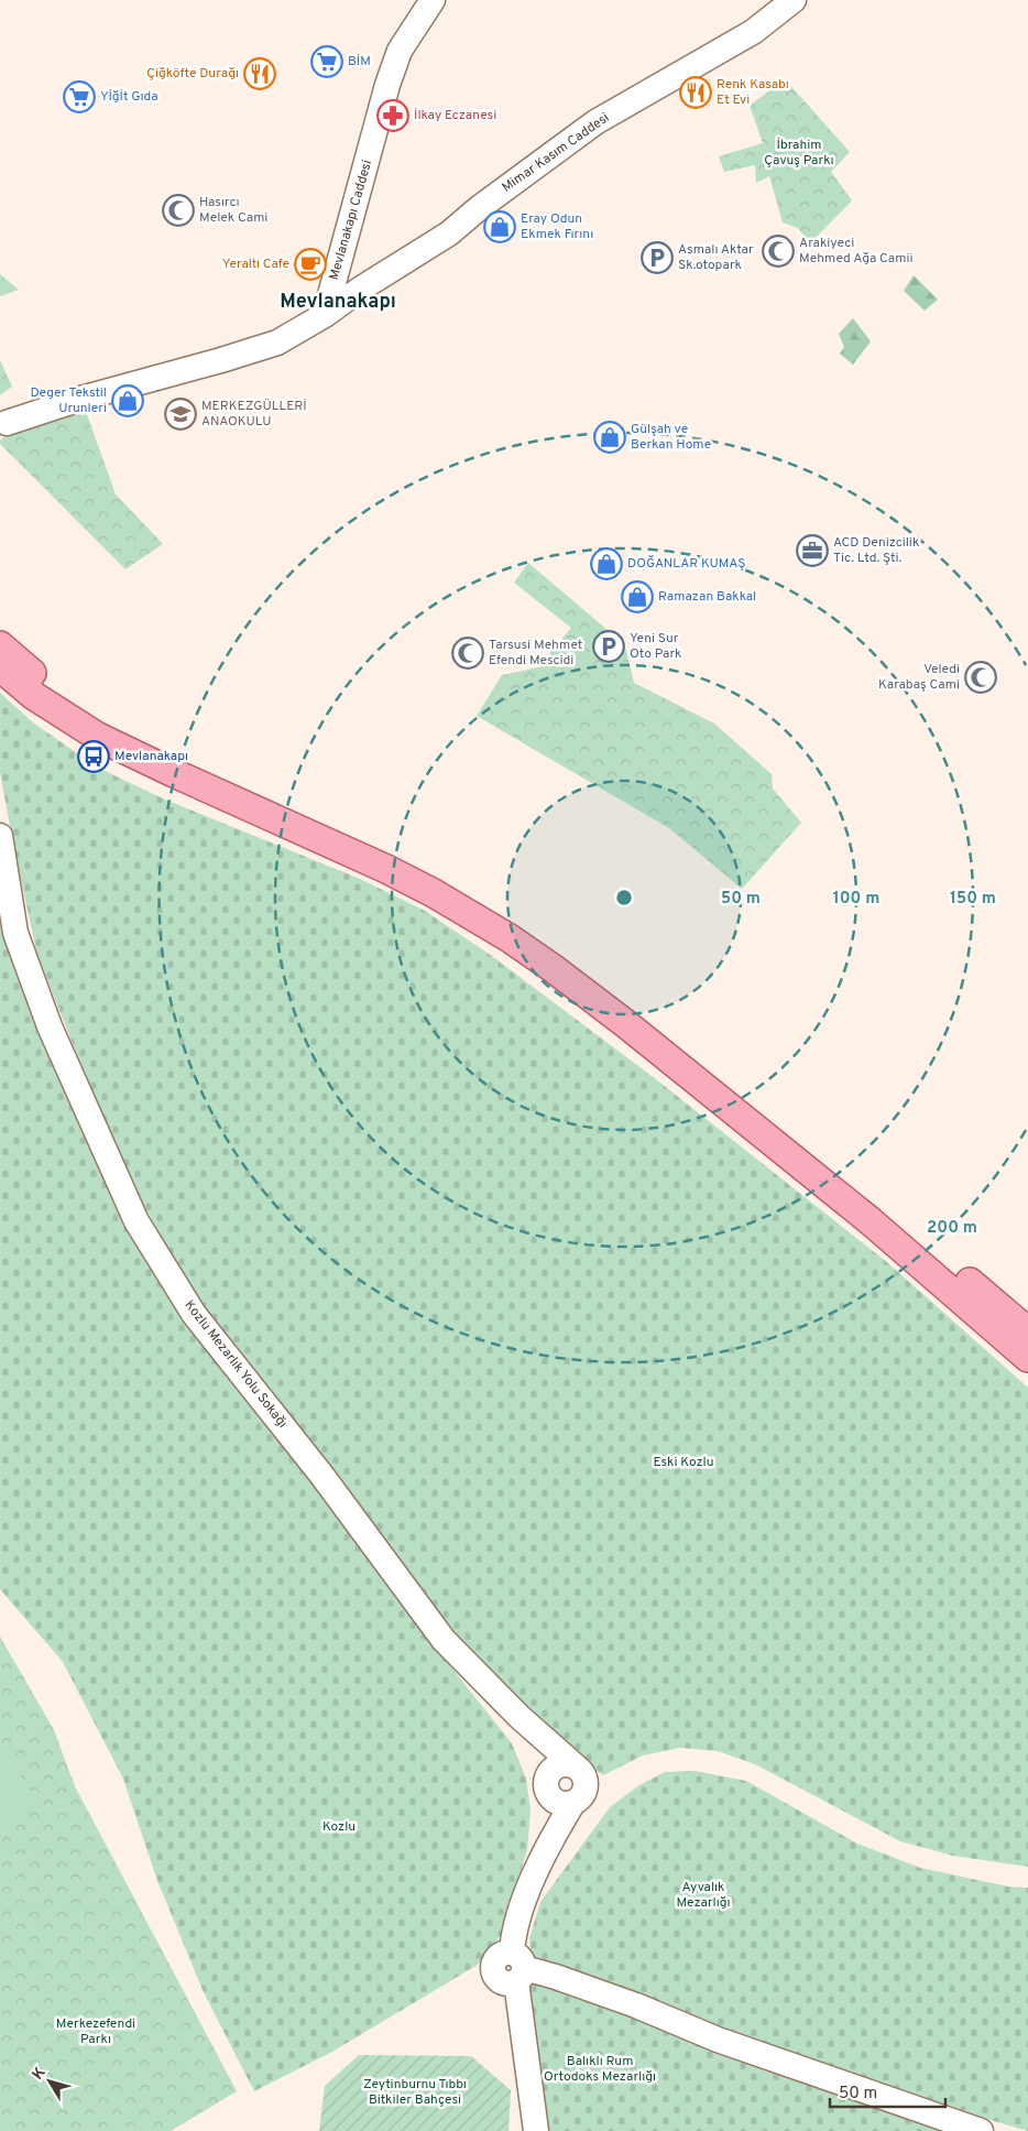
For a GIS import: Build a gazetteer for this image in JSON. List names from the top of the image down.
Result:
{
  "streets": {
    "street": ["Mimar Kasım Caddesi", "Mevlanakapı Caddesi", "Kozlu Mezarlık Yolu Sokağı"]
  },
  "crossings": [
    ["Mimar Kasım Caddesi", "Mevlanakapı Caddesi"]
  ],
  "districts": ["Mevlanakapı"],
  "parks": [
    "İbrahim Çavuş Parkı",
    "Eski Kozlu",
    "Kozlu",
    "Ayvalık Mezarlığı",
    "Merkezefendi Parkı",
    "Balıklı Rum Ortodoks Mezarlığı",
    "Zeytinburnu Tıbbı Bitkiler Bahçesi"
  ],
  "places": {
    "supermarket": ["BİM", "Yİğİt Gıda"],
    "restaurant": ["Çiğköfte Durağı", "Renk Kasabı Et Evi"],
    "pharmacy": ["İlkay Eczanesi"],
    "mosque": [
      "Hasırcı Melek Cami",
      "Arakiyeci Mehmed Ağa Camii",
      "Tarsusi Mehmet Efendi Mescidi",
      "Veledi Karabaş Cami"
    ],
    "shop": [
      "Eray Odun Ekmek Fırını",
      "Deger Tekstil Urunleri",
      "Gülşah ve Berkan Home",
      "DOĞANLAR KUMAŞ",
      "Ramazan Bakkal"
    ],
    "parking": ["Asmalı Aktar Sk.otopark", "Yeni Sur Oto Park"],
    "cafe": ["Yeraltı Cafe"],
    "school or university": ["MERKEZGÜLLERİ ANAOKULU"],
    "office": ["ACD Denizcilik Tic. Ltd. Şti."],
    "bus stop": ["Mevlanakapı"]
  },
  "scale_bar": "50 m",
  "north": "top left",
  "rings": [
    "50 m",
    "100 m",
    "150 m",
    "200 m"
  ]
}
